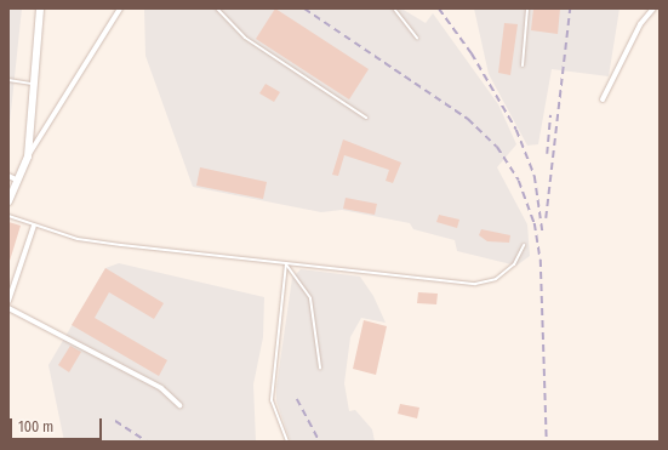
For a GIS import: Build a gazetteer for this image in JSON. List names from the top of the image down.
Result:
{
  "scale_bar": "100 m"
}
